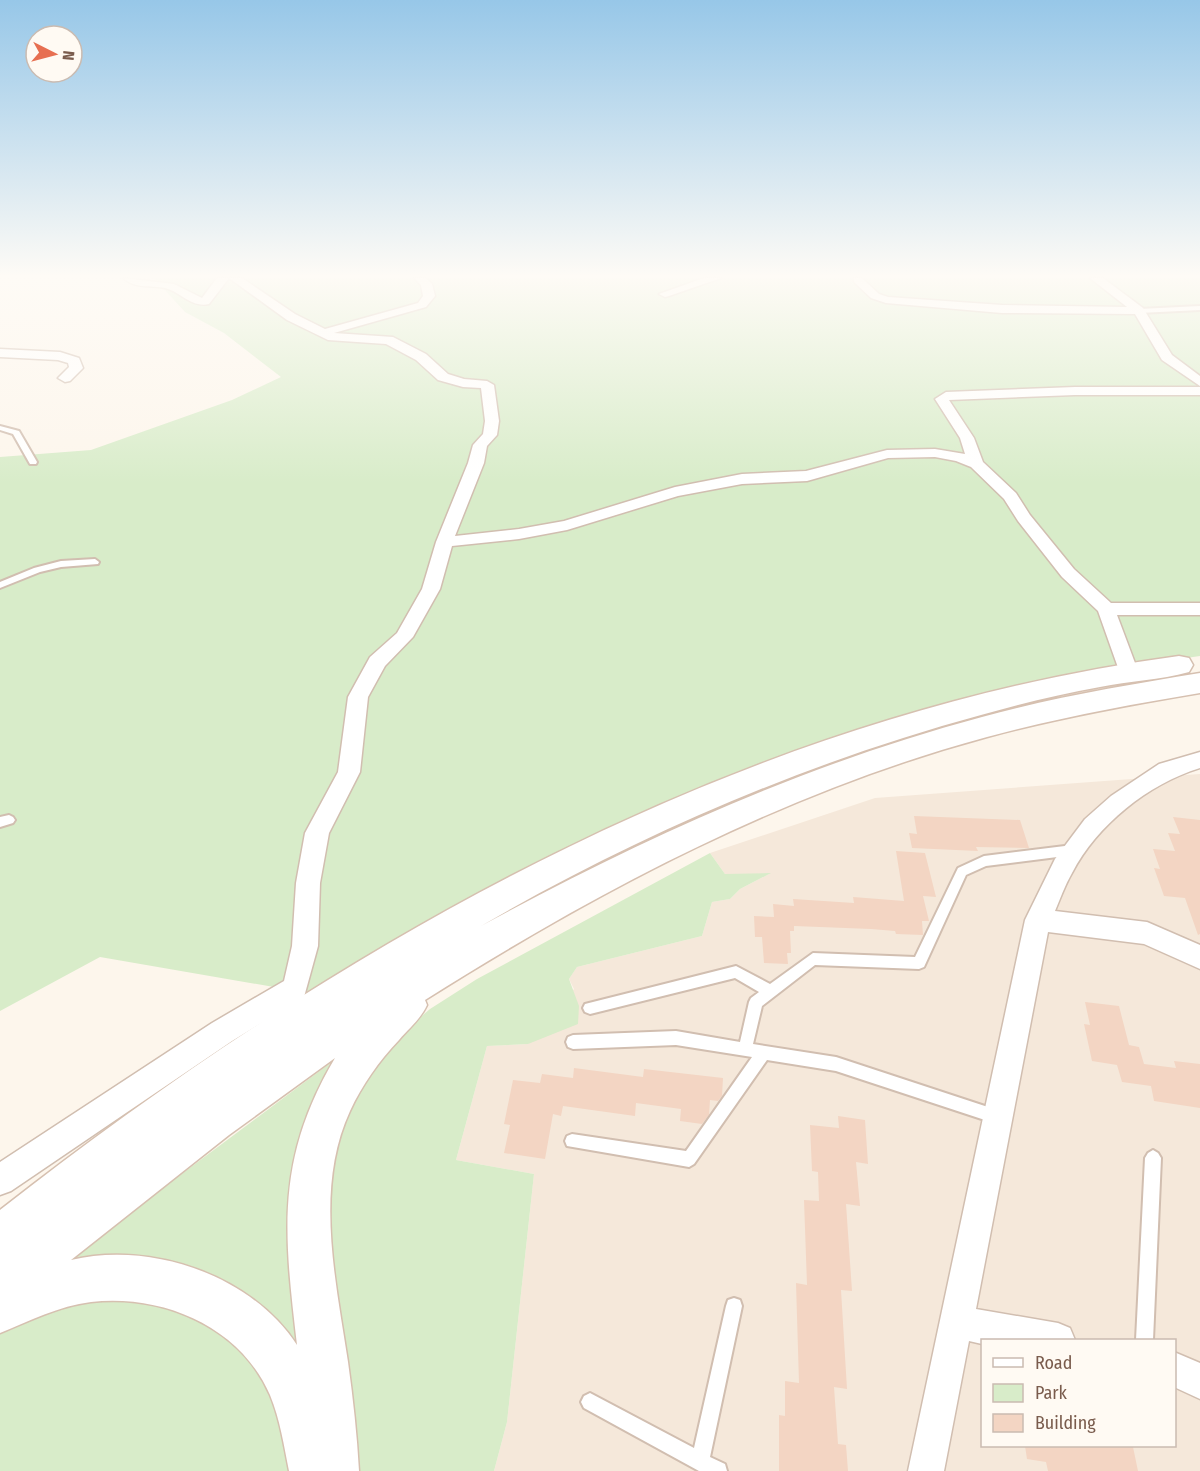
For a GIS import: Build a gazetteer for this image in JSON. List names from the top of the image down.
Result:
{
  "legend": ["Road", "Park", "Building"],
  "north": "right"
}
